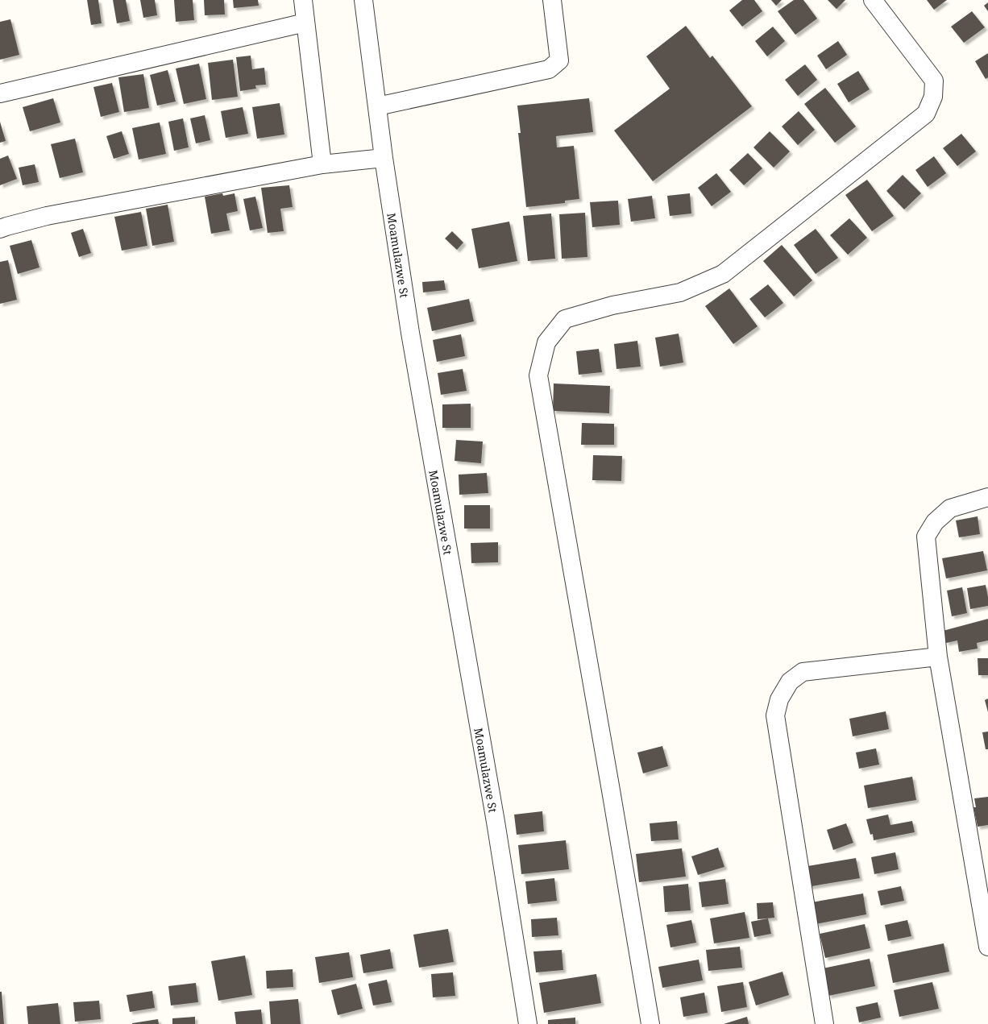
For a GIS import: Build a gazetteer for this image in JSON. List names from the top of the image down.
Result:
{
  "streets": {
    "street": ["Moamulazwe St"]
  }
}
